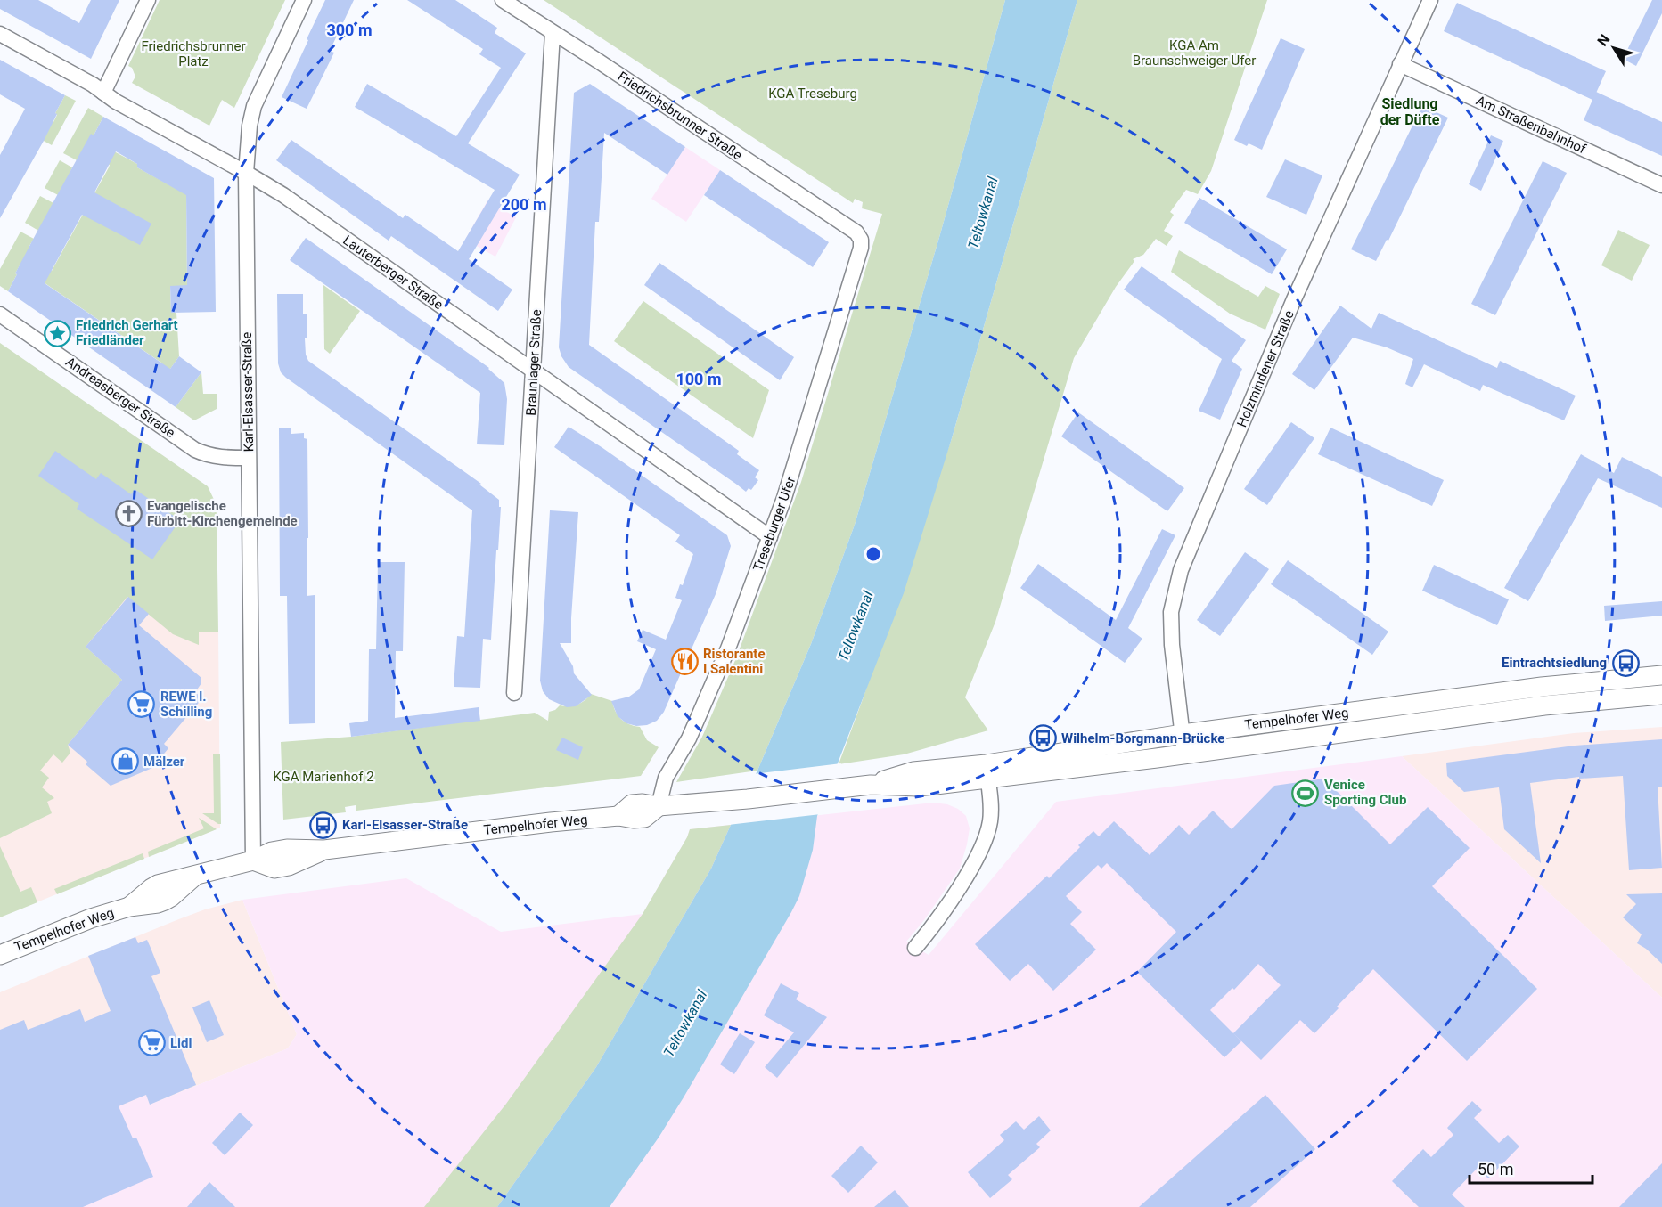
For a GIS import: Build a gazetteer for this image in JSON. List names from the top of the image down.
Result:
{
  "streets": {
    "street": [
      "Friedrichsbrunner Straße",
      "Am Straßenbahnhof",
      "Lauterberger Straße",
      "Braunlager Straße",
      "Holzmindener Straße",
      "Karl-Elsasser-Straße",
      "Andreasberger Straße",
      "Treseburger Ufer",
      "Tempelhofer Weg"
    ]
  },
  "crossings": [
    ["Friedrichsbrunner Straße", "Braunlager Straße"],
    ["Friedrichsbrunner Straße", "Treseburger Ufer"],
    ["Am Straßenbahnhof", "Holzmindener Straße"],
    ["Lauterberger Straße", "Braunlager Straße"],
    ["Lauterberger Straße", "Karl-Elsasser-Straße"],
    ["Lauterberger Straße", "Treseburger Ufer"],
    ["Holzmindener Straße", "Tempelhofer Weg"],
    ["Karl-Elsasser-Straße", "Andreasberger Straße"],
    ["Karl-Elsasser-Straße", "Tempelhofer Weg"],
    ["Treseburger Ufer", "Tempelhofer Weg"]
  ],
  "districts": ["Siedlung der Düfte"],
  "water": ["Teltowkanal"],
  "parks": [
    "KGA Am Braunschweiger Ufer",
    "Friedrichsbrunner Platz",
    "KGA Treseburg",
    "KGA Marienhof 2"
  ],
  "places": {
    "place": ["Friedrich Gerhart Friedländer"],
    "church": ["Evangelische Fürbitt-Kirchengemeinde"],
    "restaurant": ["Ristorante I Salentini"],
    "bus stop": ["Eintrachtsiedlung", "Wilhelm-Borgmann-Brücke", "Karl-Elsasser-Straße"],
    "supermarket": ["REWE l. Schilling", "Lidl"],
    "shop": ["Mälzer"],
    "sports": ["Venice Sporting Club"]
  },
  "scale_bar": "50 m",
  "north": "top left",
  "rings": ["300 m", "200 m", "100 m"]
}
